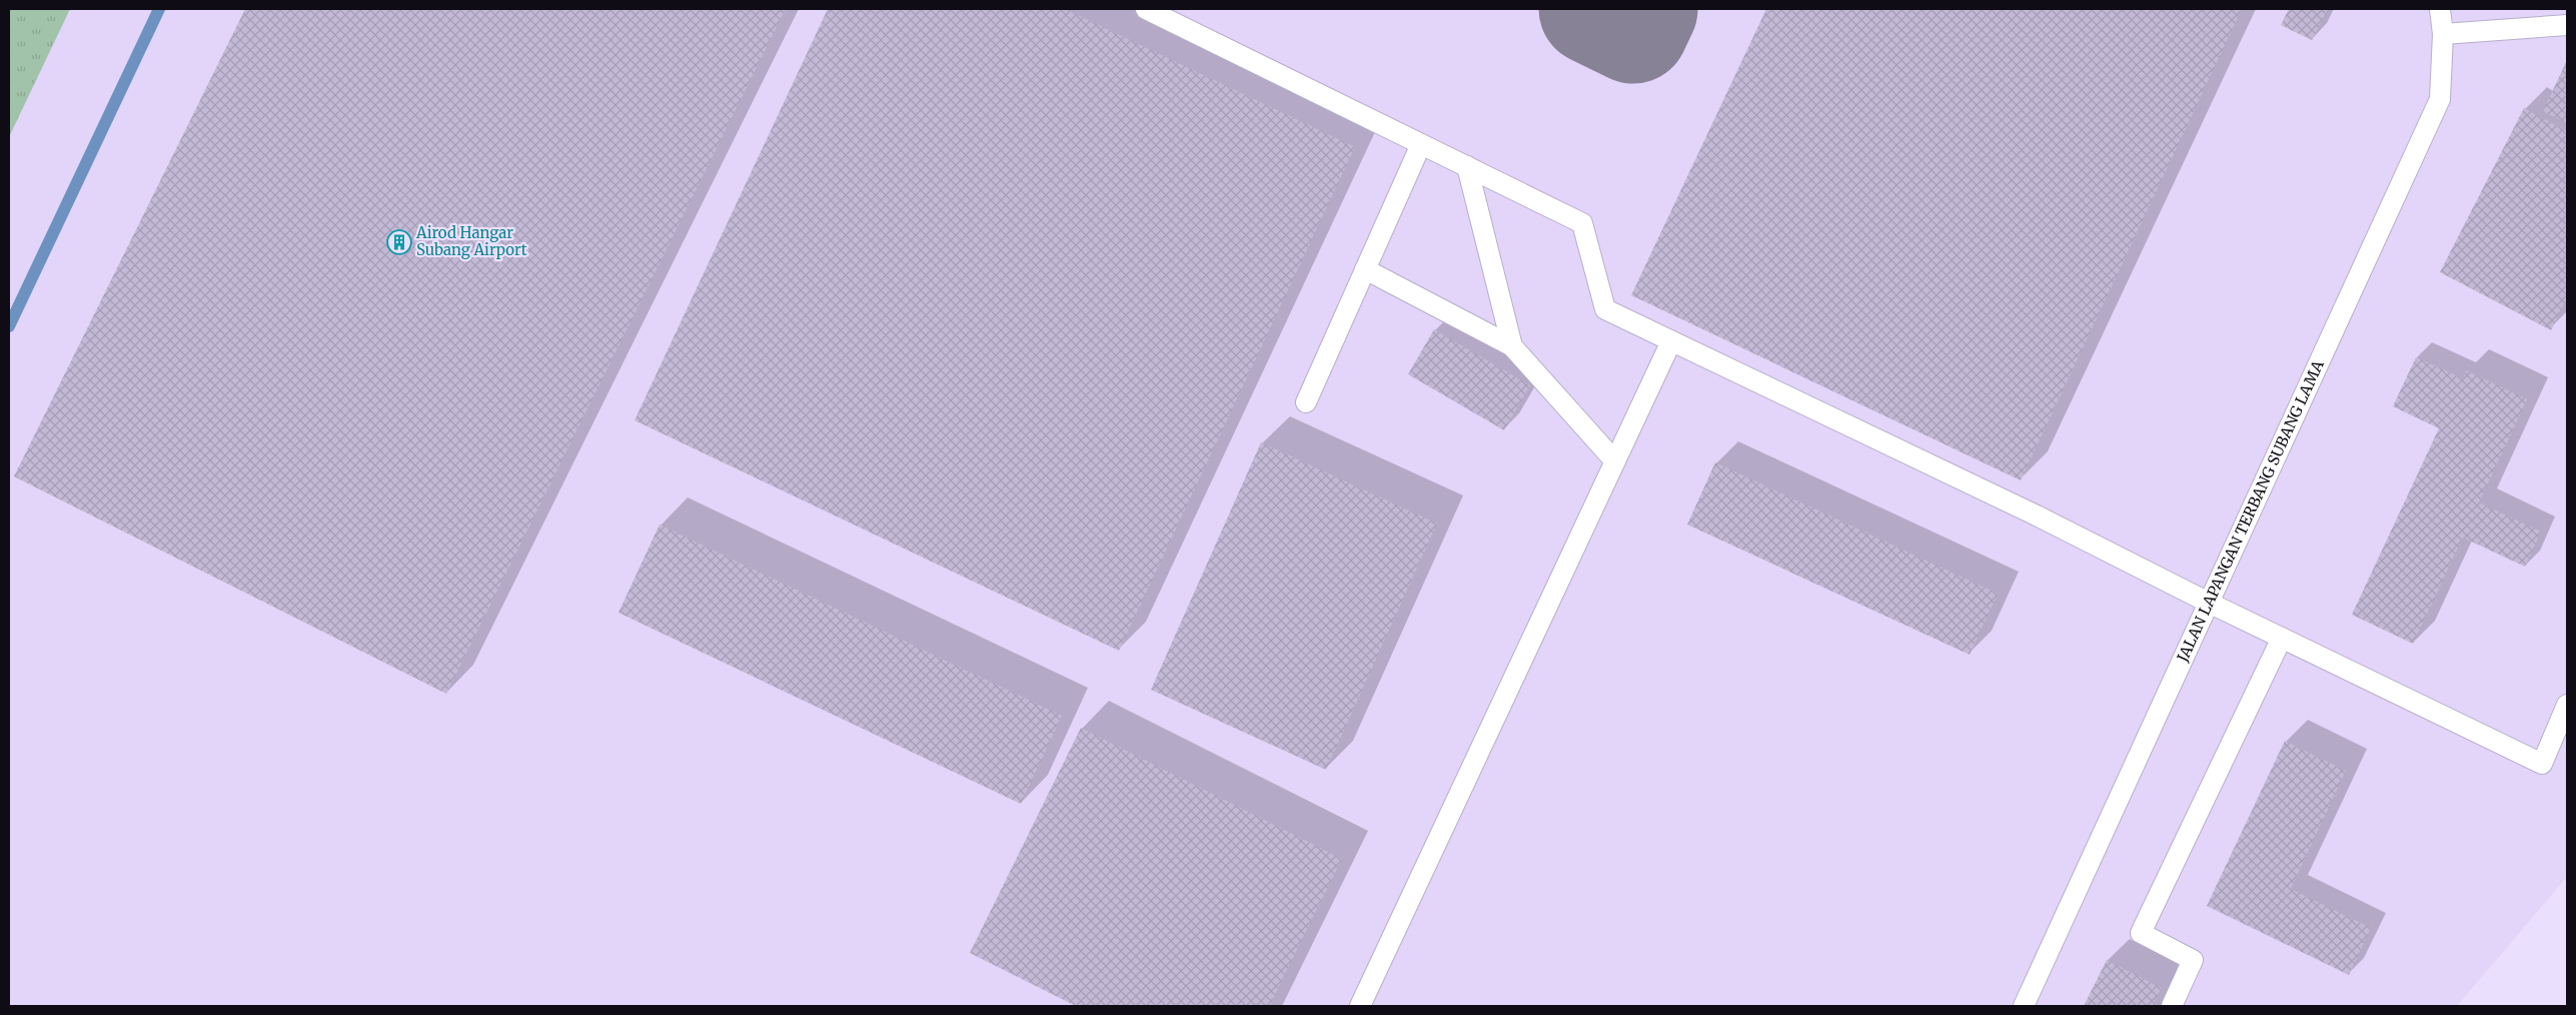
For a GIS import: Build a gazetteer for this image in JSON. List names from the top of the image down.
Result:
{
  "streets": {
    "lane": ["JALAN LAPANGAN TERBANG SUBANG LAMA"]
  },
  "places": {
    "building": ["Airod Hangar Subang Airport"]
  }
}
